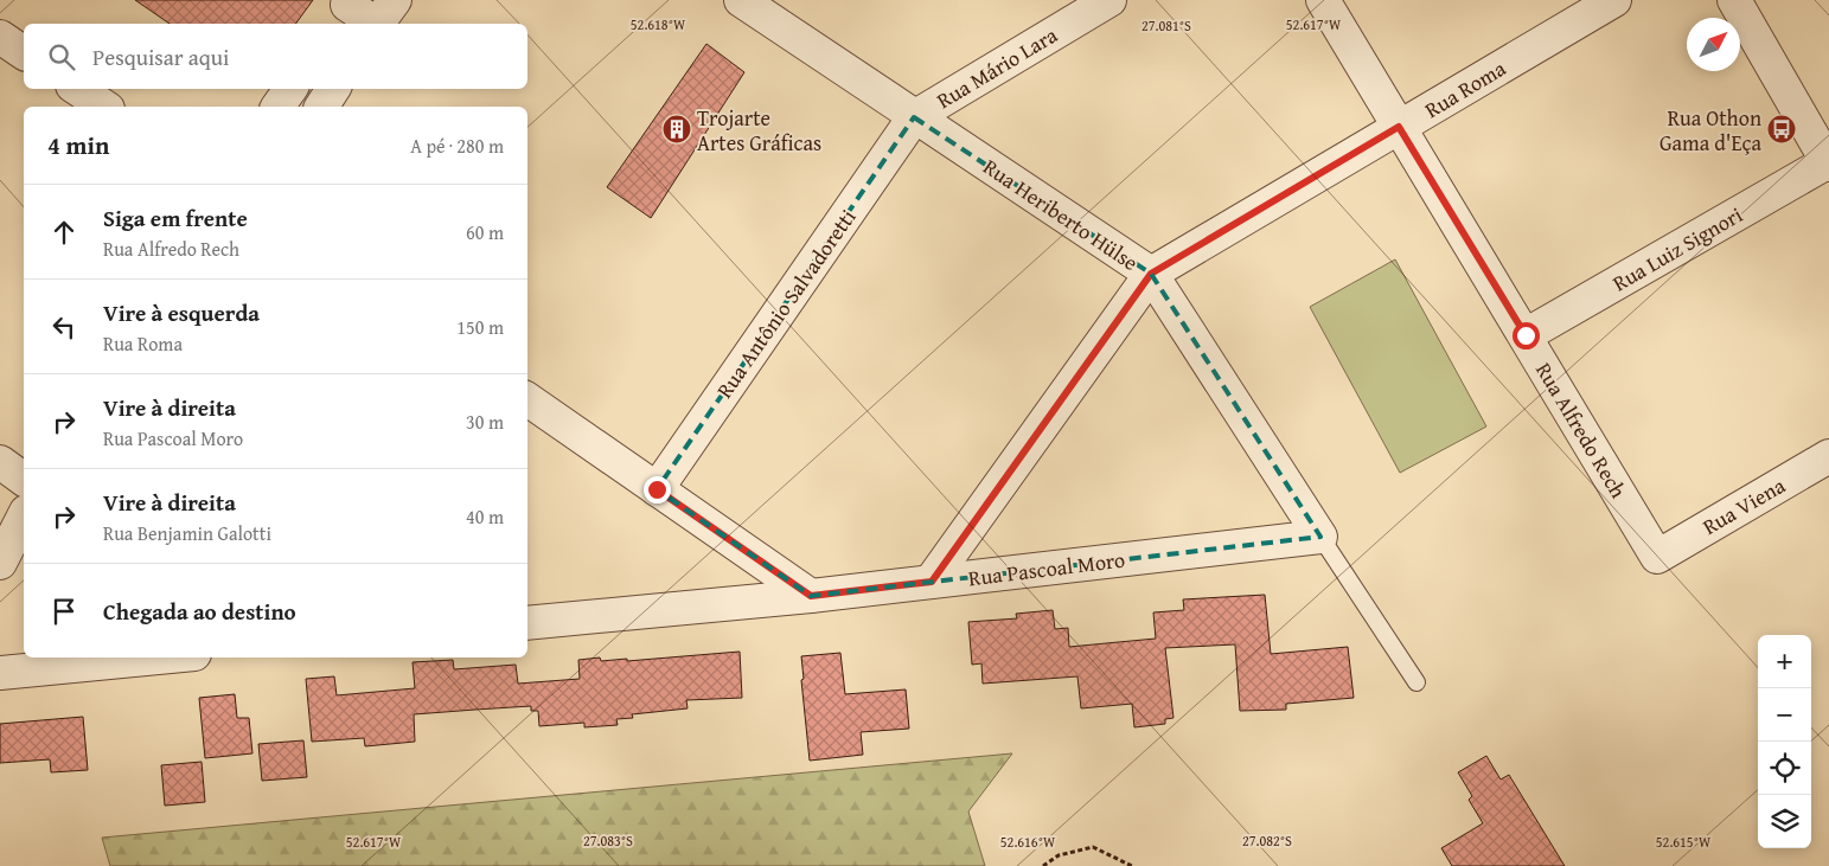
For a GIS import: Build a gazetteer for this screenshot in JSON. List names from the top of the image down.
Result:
{
  "streets": {
    "street": [
      "Rua Mário Lara",
      "Rua Roma",
      "Rua Heriberto Hülse",
      "Rua Luiz Signori",
      "Rua Antônio Salvadoretti",
      "Rua Alfredo Rech",
      "Rua Viena",
      "Rua Pascoal Moro"
    ]
  },
  "crossings": [
    ["Rua Mário Lara", "Rua Heriberto Hülse"],
    ["Rua Mário Lara", "Rua Antônio Salvadoretti"],
    ["Rua Roma", "Rua Heriberto Hülse"],
    ["Rua Roma", "Rua Alfredo Rech"],
    ["Rua Roma", "Rua Pascoal Moro"],
    ["Rua Heriberto Hülse", "Rua Antônio Salvadoretti"],
    ["Rua Heriberto Hülse", "Rua Pascoal Moro"],
    ["Rua Luiz Signori", "Rua Alfredo Rech"],
    ["Rua Alfredo Rech", "Rua Viena"]
  ],
  "places": {
    "building": ["Trojarte Artes Gráficas"],
    "bus stop": ["Rua Othon Gama d'Eça"]
  },
  "north": "top right",
  "page": {
    "search": "Pesquisar aqui",
    "heading": ["4 min", "A pé · 280 m"],
    "list": [
      ["Siga em frente", "Rua Alfredo Rech", "60 m"],
      ["Vire à esquerda", "Rua Roma", "150 m"],
      ["Vire à direita", "Rua Pascoal Moro", "30 m"],
      ["Vire à direita", "Rua Benjamin Galotti", "40 m"],
      "Chegada ao destino"
    ],
    "map_buttons": ["+", "−"]
  },
  "coordinates": [
    "52.618°W",
    "52.617°W",
    "27.081°S",
    "27.083°S",
    "27.082°S",
    "52.616°W",
    "52.615°W"
  ]
}
